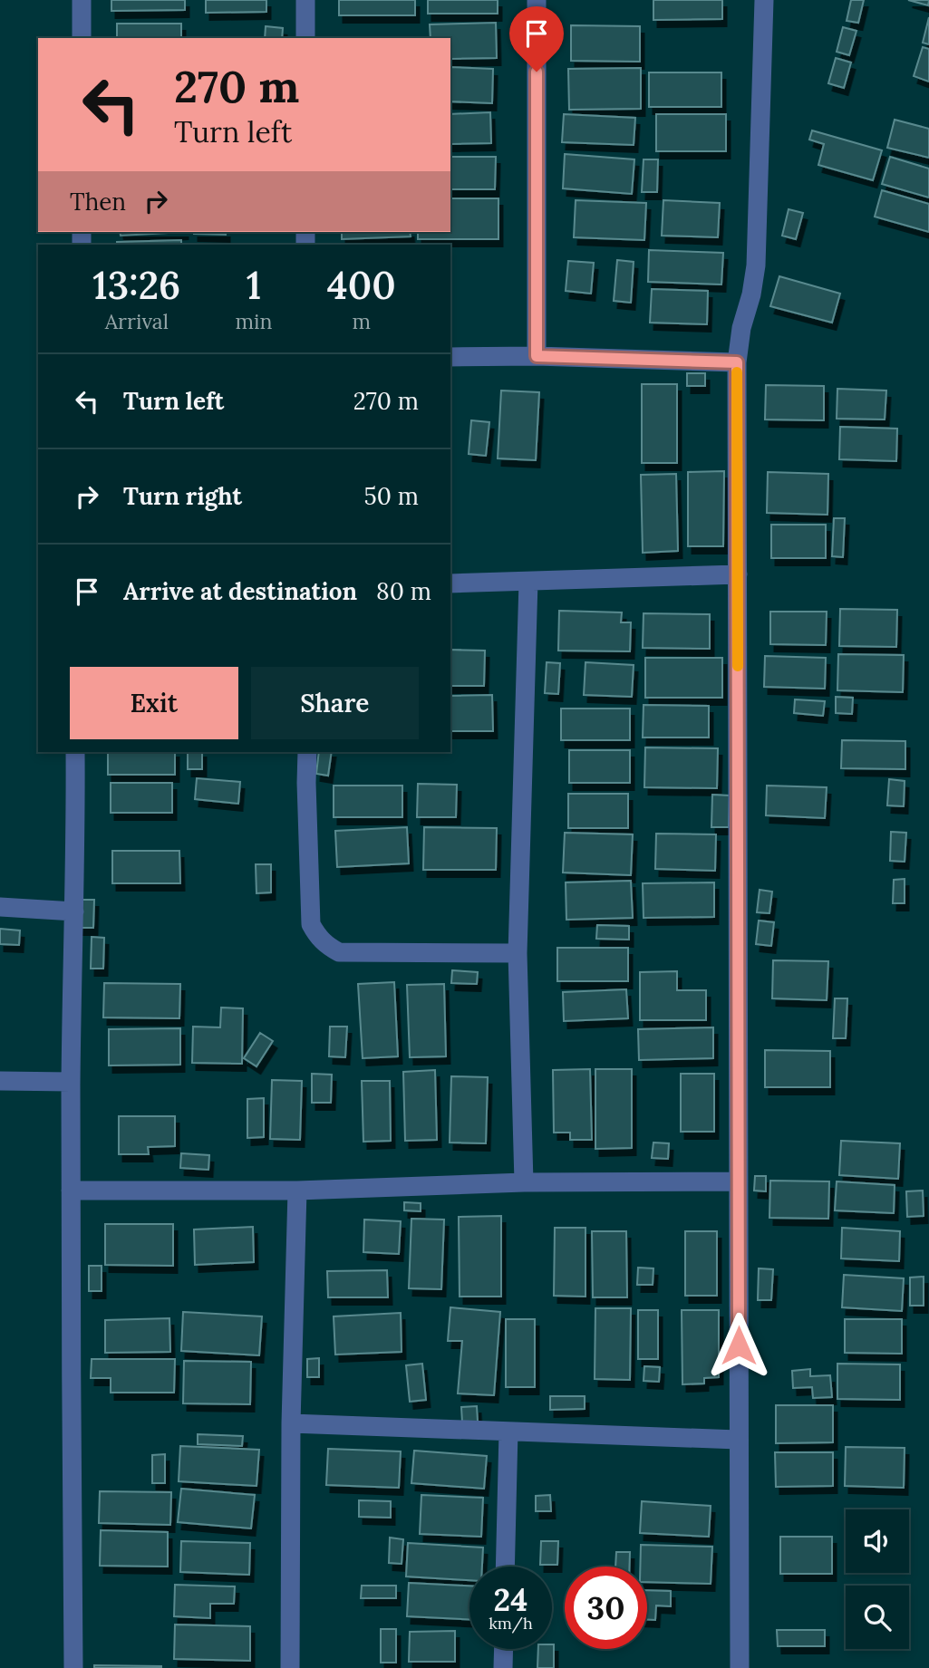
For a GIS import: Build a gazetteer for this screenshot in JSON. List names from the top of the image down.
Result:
{
  "page": {
    "turn": ["270 m", "Turn left"],
    "then": "Then",
    "eta": [
      "13:26",
      "Arrival",
      "1",
      "min",
      "400",
      "m"
    ],
    "list": [
      {
        "name": "Turn left",
        "value": "270 m"
      },
      {
        "name": "Turn right",
        "value": "50 m"
      },
      {
        "name": "Arrive at destination",
        "value": "80 m"
      }
    ],
    "buttons": ["Exit", "Share"],
    "speed": "24 km/h",
    "limit": "30"
  }
}
